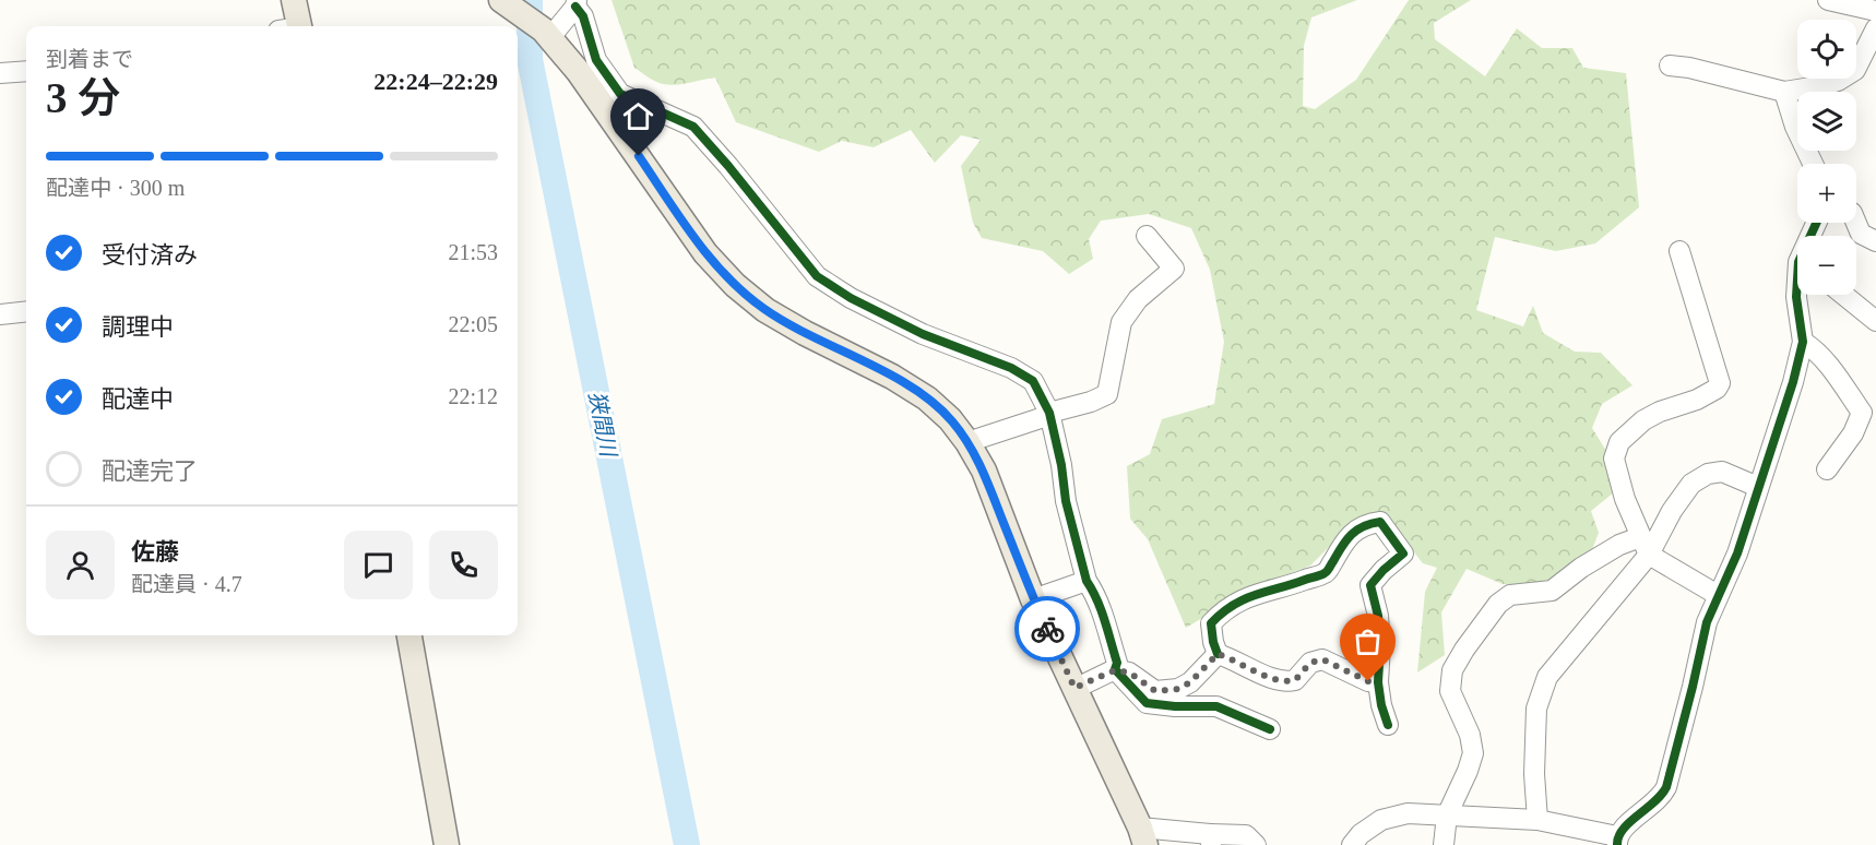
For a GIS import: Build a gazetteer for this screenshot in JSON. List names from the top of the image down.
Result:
{
  "water": ["狭間川"],
  "page": {
    "map_buttons": ["+", "−"],
    "heading": ["3 分", "到着まで", "22:24–22:29"],
    "panel": ["佐藤", "配達員 · 4.7"],
    "bar": "配達中 · 300 m",
    "list": [
      ["受付済み", "21:53"],
      ["調理中", "22:05"],
      ["配達中", "22:12"],
      "配達完了"
    ]
  }
}
